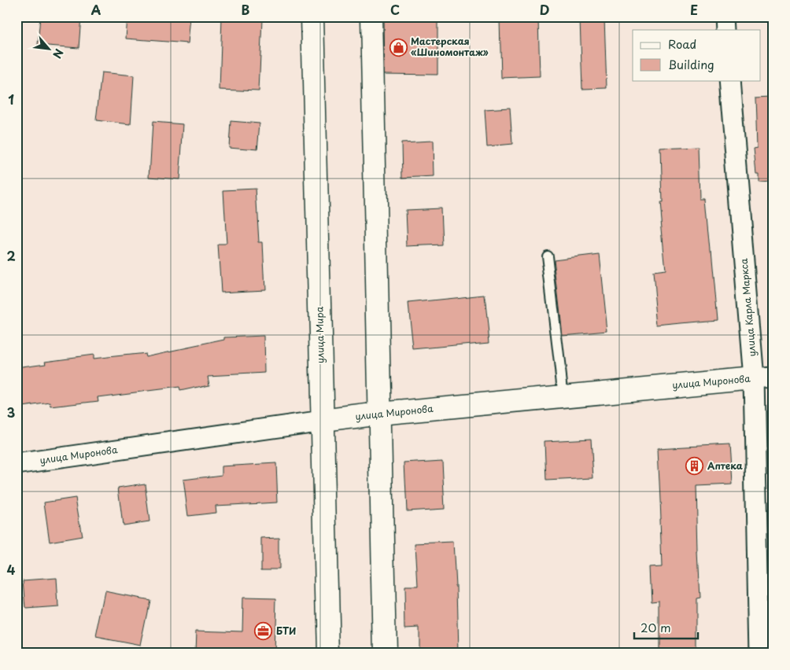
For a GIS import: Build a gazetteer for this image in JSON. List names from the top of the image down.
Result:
{
  "streets": {
    "street": ["улица Карла Маркса", "улица Мира", "улица Миронова"]
  },
  "crossings": [
    ["улица Карла Маркса", "улица Миронова"],
    ["улица Мира", "улица Миронова"]
  ],
  "places": {
    "shop": ["Мастерская «Шиномонтаж»"],
    "building": ["Аптека"],
    "office": ["БТИ"]
  },
  "legend": ["Road", "Building"],
  "scale_bar": "20 m",
  "north": "bottom right",
  "grid": {
    "columns": [
      "A",
      "B",
      "C",
      "D",
      "E"
    ],
    "rows": [
      "1",
      "2",
      "3",
      "4"
    ]
  }
}
